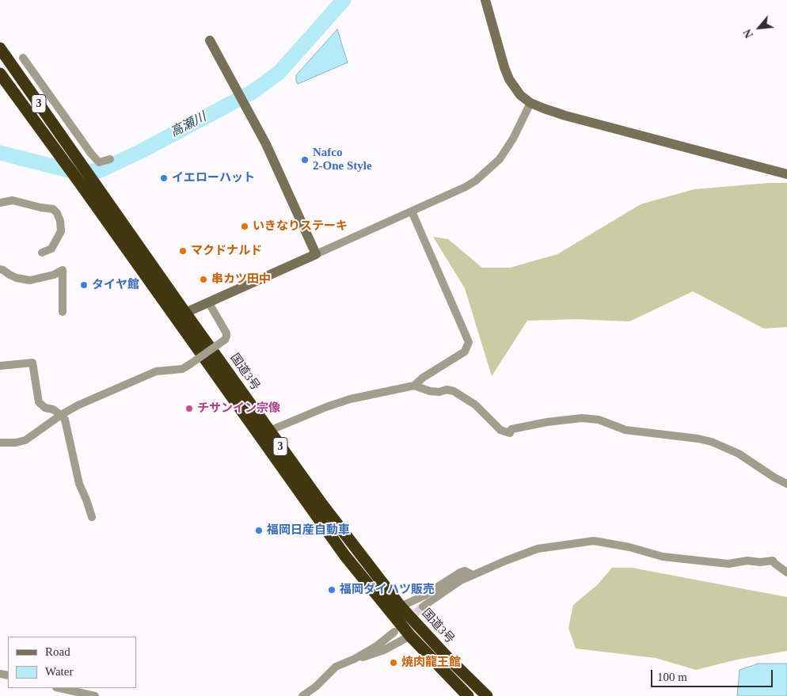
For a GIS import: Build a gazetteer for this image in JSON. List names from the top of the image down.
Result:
{
  "streets": {
    "highway": ["3", "国道3号"]
  },
  "water": ["高瀬川"],
  "places": [
    "Nafco 2-One Style",
    "イエローハット",
    "いきなりステーキ",
    "マクドナルド",
    "串カツ田中",
    "タイヤ館",
    "チサンイン宗像",
    "福岡日産自動車",
    "福岡ダイハツ販売",
    "焼肉龍王館"
  ],
  "legend": ["Road", "Water"],
  "scale_bar": "100 m",
  "north": "bottom left"
}
